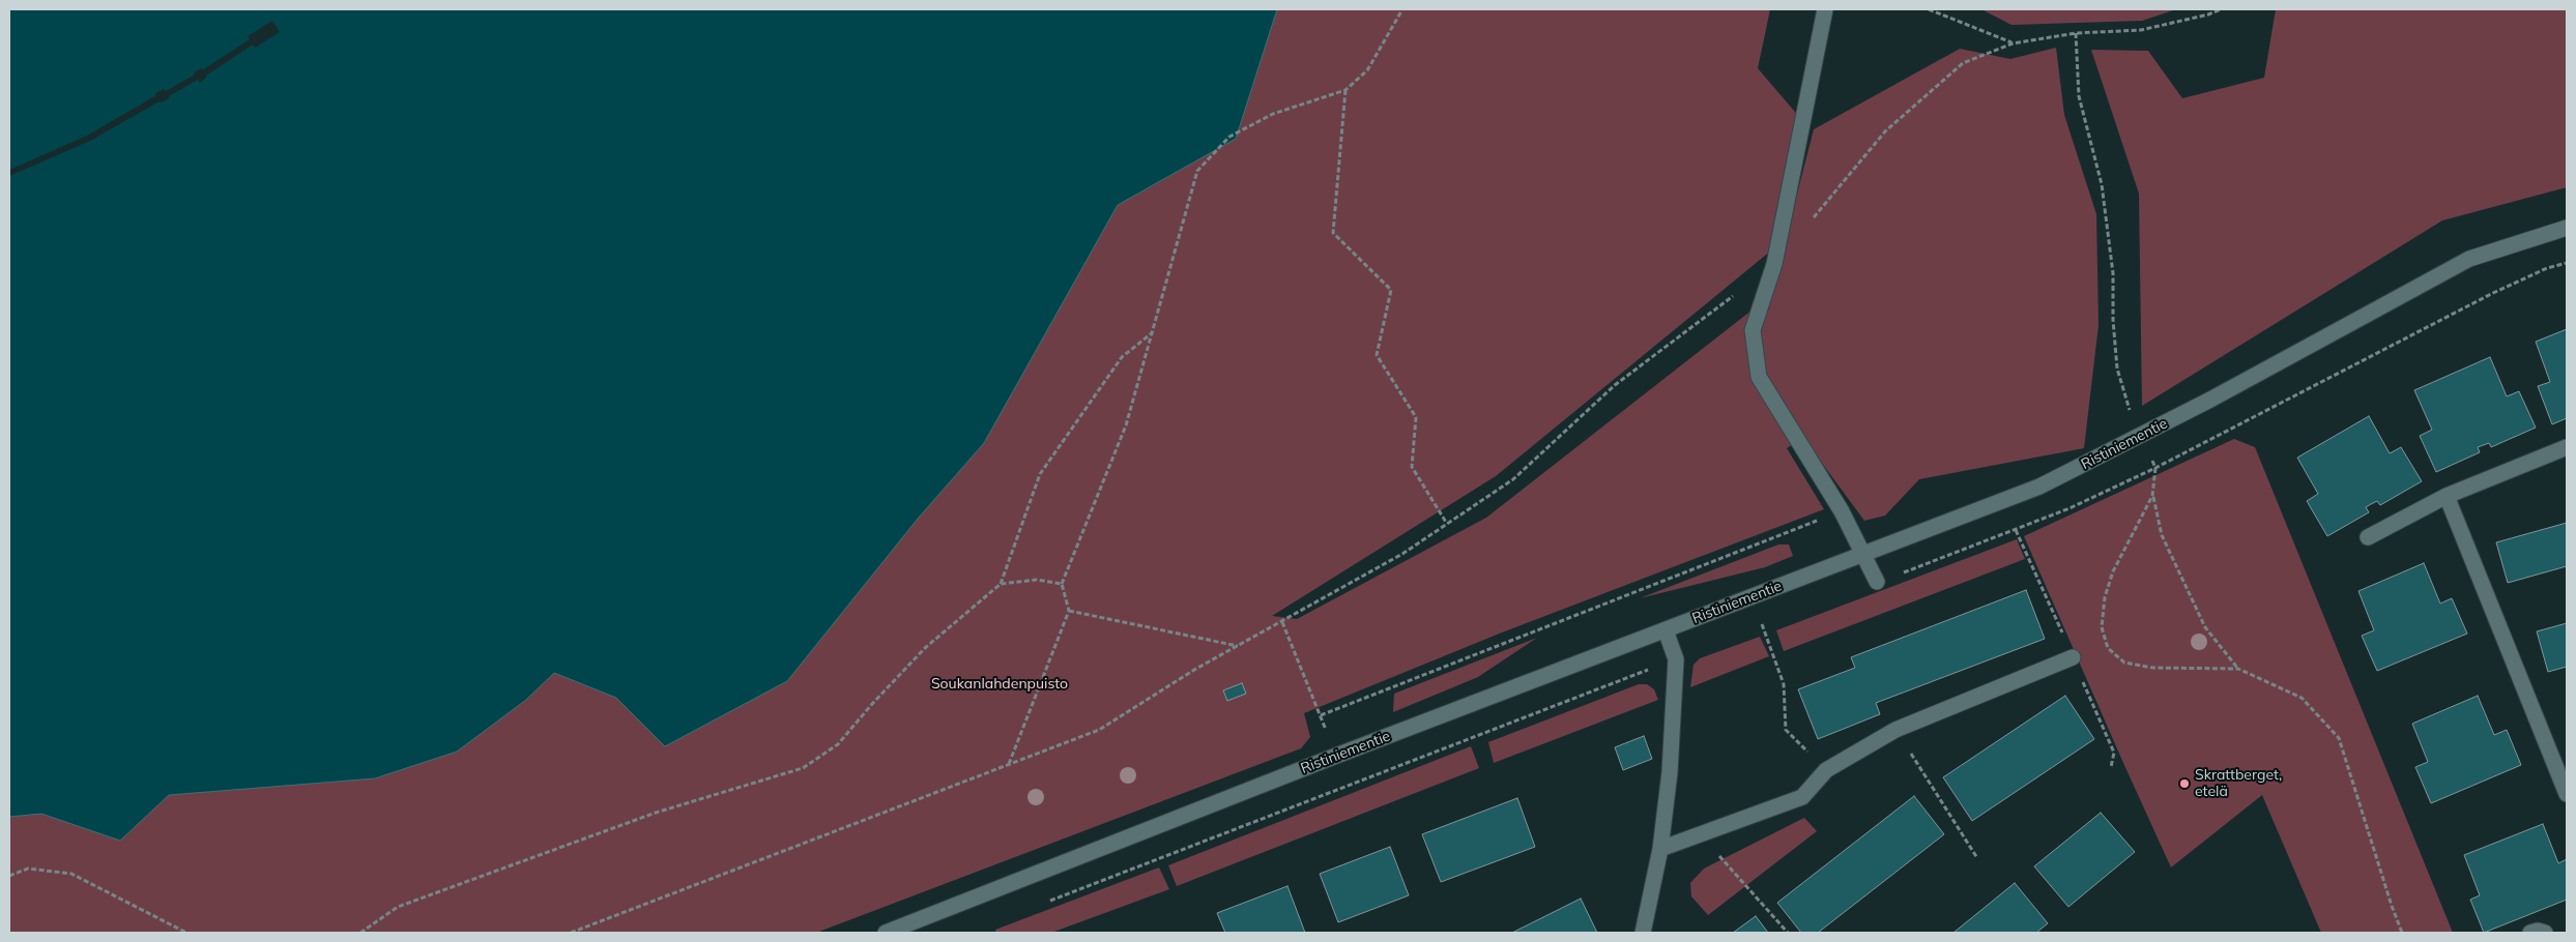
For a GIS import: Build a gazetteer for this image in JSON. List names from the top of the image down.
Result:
{
  "streets": {
    "street": ["Ristiniementie"]
  },
  "parks": ["Soukanlahdenpuisto"],
  "places": ["Skrattberget, etelä"]
}
